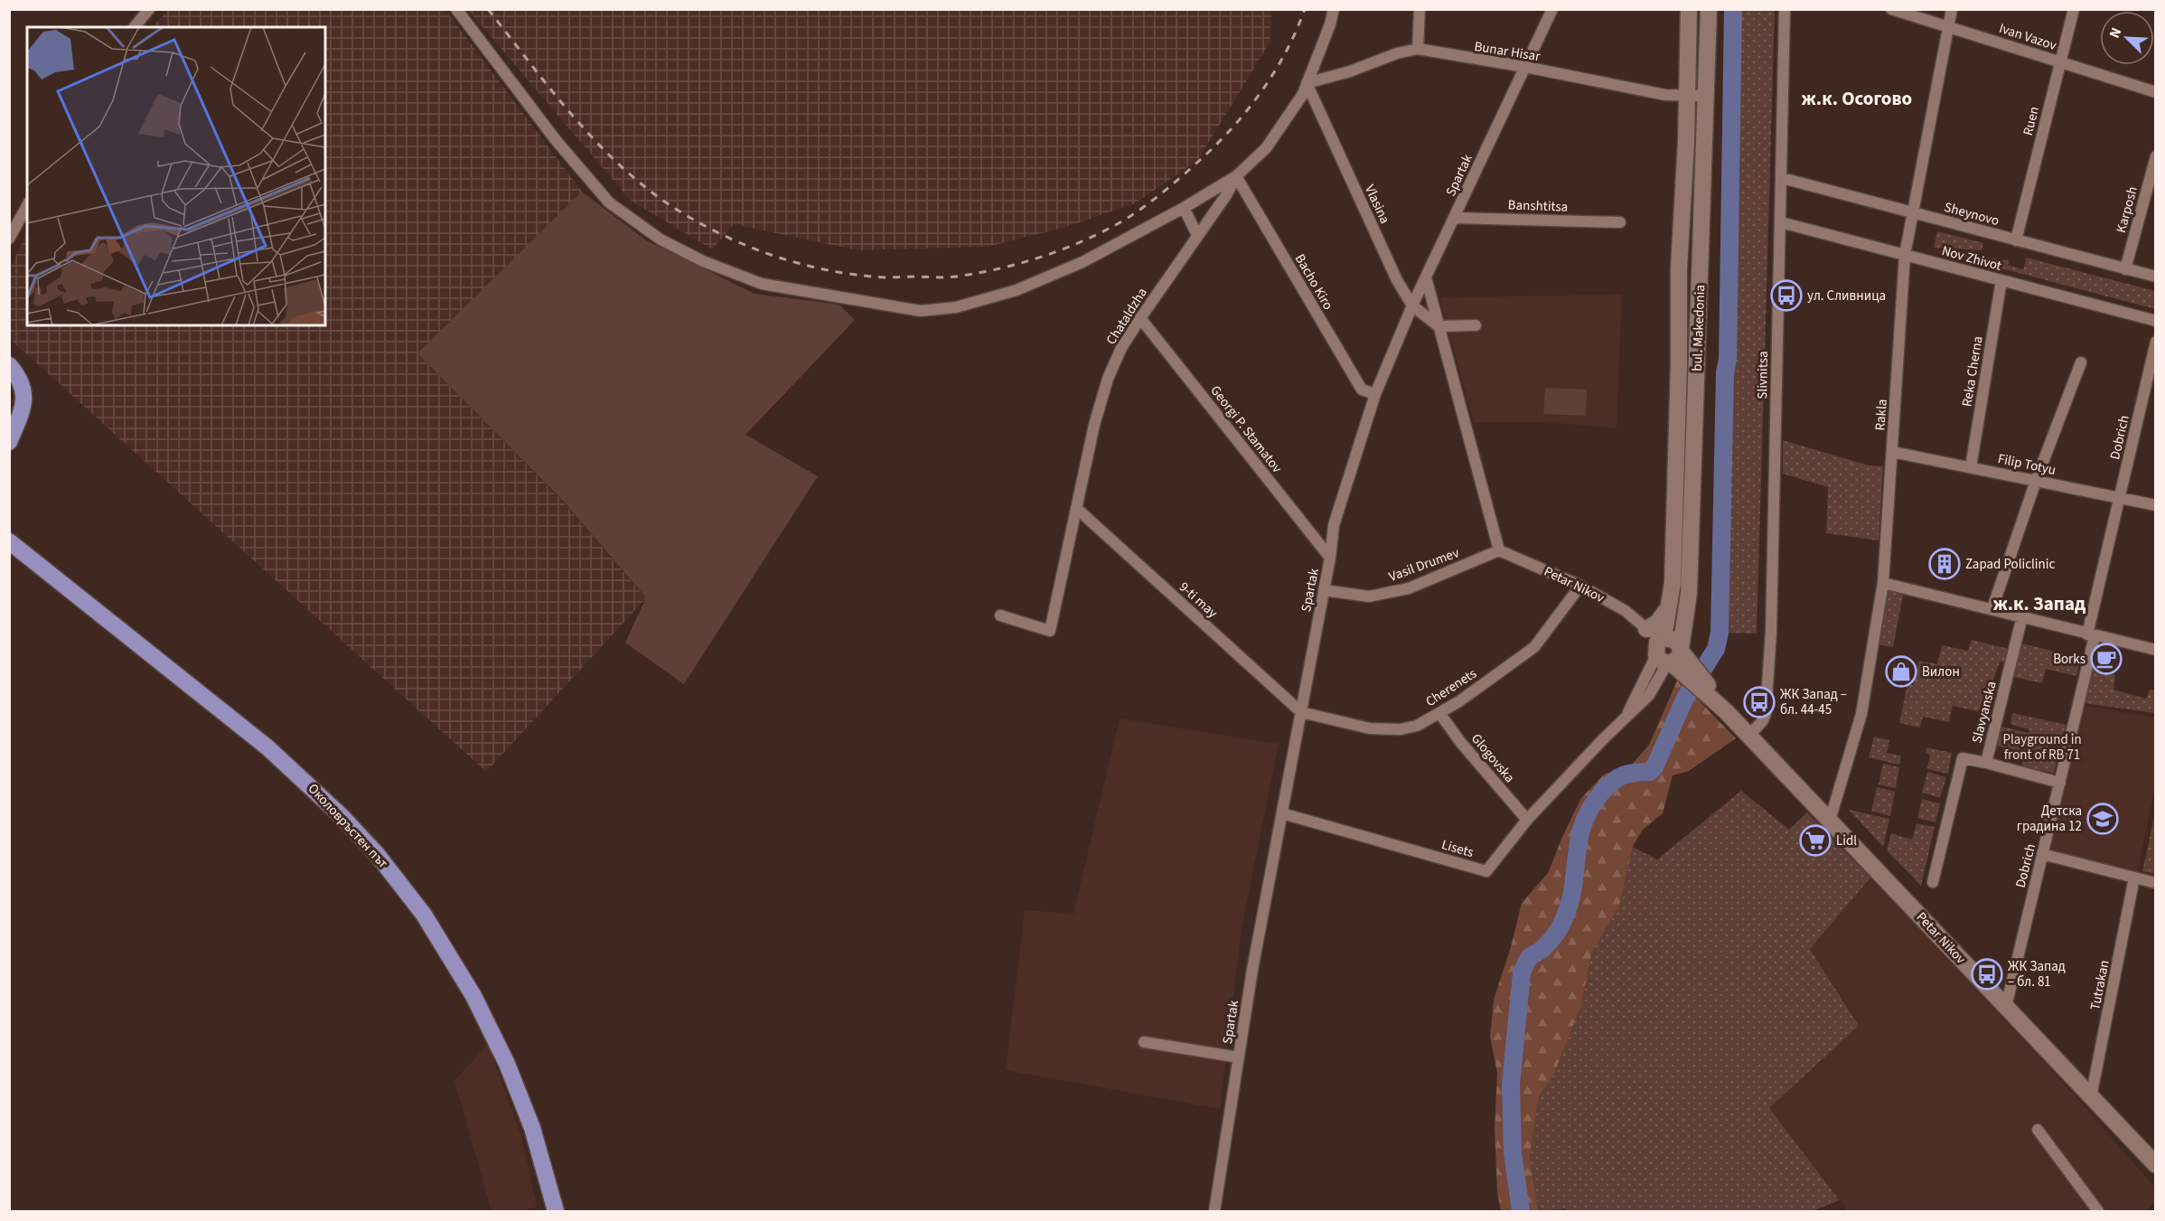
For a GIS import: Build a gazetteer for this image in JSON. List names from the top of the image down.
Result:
{
  "streets": {
    "main road": ["Околовръстен път"],
    "street": [
      "Ivan Vazov",
      "Bunar Hisar",
      "Ruen",
      "Spartak",
      "Vlasina",
      "Banshtitsa",
      "Karposh",
      "Sheynovo",
      "Nov Zhivot",
      "Bacho Kiro",
      "Chataldzha",
      "bul. Makedonia",
      "Reka Cherna",
      "Slivnitsa",
      "Rakla",
      "Georgi P. Stamatov",
      "Dobrich",
      "Filip Totyu",
      "Vasil Drumev",
      "Petar Nikov",
      "9-ti may",
      "Cherenets",
      "Slavyanska",
      "Glogovska",
      "Lisets",
      "Tutrakan"
    ]
  },
  "crossings": [
    ["Ivan Vazov", "Ruen"],
    ["Ivan Vazov", "Rakla"],
    ["Bunar Hisar", "Spartak"],
    ["Bunar Hisar", "Vlasina"],
    ["Bunar Hisar", "Chataldzha"],
    ["Bunar Hisar", "bul. Makedonia"],
    ["Ruen", "Sheynovo"],
    ["Spartak", "Vlasina"],
    ["Spartak", "Banshtitsa"],
    ["Spartak", "Bacho Kiro"],
    ["Spartak", "Georgi P. Stamatov"],
    ["Spartak", "Vasil Drumev"],
    ["Spartak", "9-ti may"],
    ["Spartak", "Cherenets"],
    ["Spartak", "Lisets"],
    ["Vlasina", "Chataldzha"],
    ["Karposh", "Sheynovo"],
    ["Sheynovo", "Slivnitsa"],
    ["Sheynovo", "Rakla"],
    ["Nov Zhivot", "Reka Cherna"],
    ["Nov Zhivot", "Slivnitsa"],
    ["Nov Zhivot", "Rakla"],
    ["Bacho Kiro", "Chataldzha"],
    ["Chataldzha", "Georgi P. Stamatov"],
    ["Chataldzha", "9-ti may"],
    ["bul. Makedonia", "Petar Nikov"],
    ["bul. Makedonia", "Lisets"],
    ["Reka Cherna", "Filip Totyu"],
    ["Slivnitsa", "Petar Nikov"],
    ["Rakla", "Filip Totyu"],
    ["Rakla", "Petar Nikov"],
    ["Dobrich", "Filip Totyu"],
    ["Dobrich", "Petar Nikov"],
    ["Vasil Drumev", "Petar Nikov"],
    ["Petar Nikov", "Cherenets"],
    ["Petar Nikov", "Lisets"],
    ["Petar Nikov", "Tutrakan"],
    ["9-ti may", "Cherenets"],
    ["Cherenets", "Glogovska"],
    ["Glogovska", "Lisets"]
  ],
  "districts": ["ж.к. Осогово", "ж.к. Запад"],
  "parks": ["Playground in front of RB 71"],
  "places": {
    "bus stop": ["ул. Сливница", "ЖК Запад – бл. 44-45", "ЖК Запад – бл. 81"],
    "building": ["Zapad Policlinic"],
    "cafe": ["Borks"],
    "shop": ["Вилон"],
    "school or university": ["Детска градина 12"],
    "supermarket": ["Lidl"]
  },
  "north": "top left"
}
